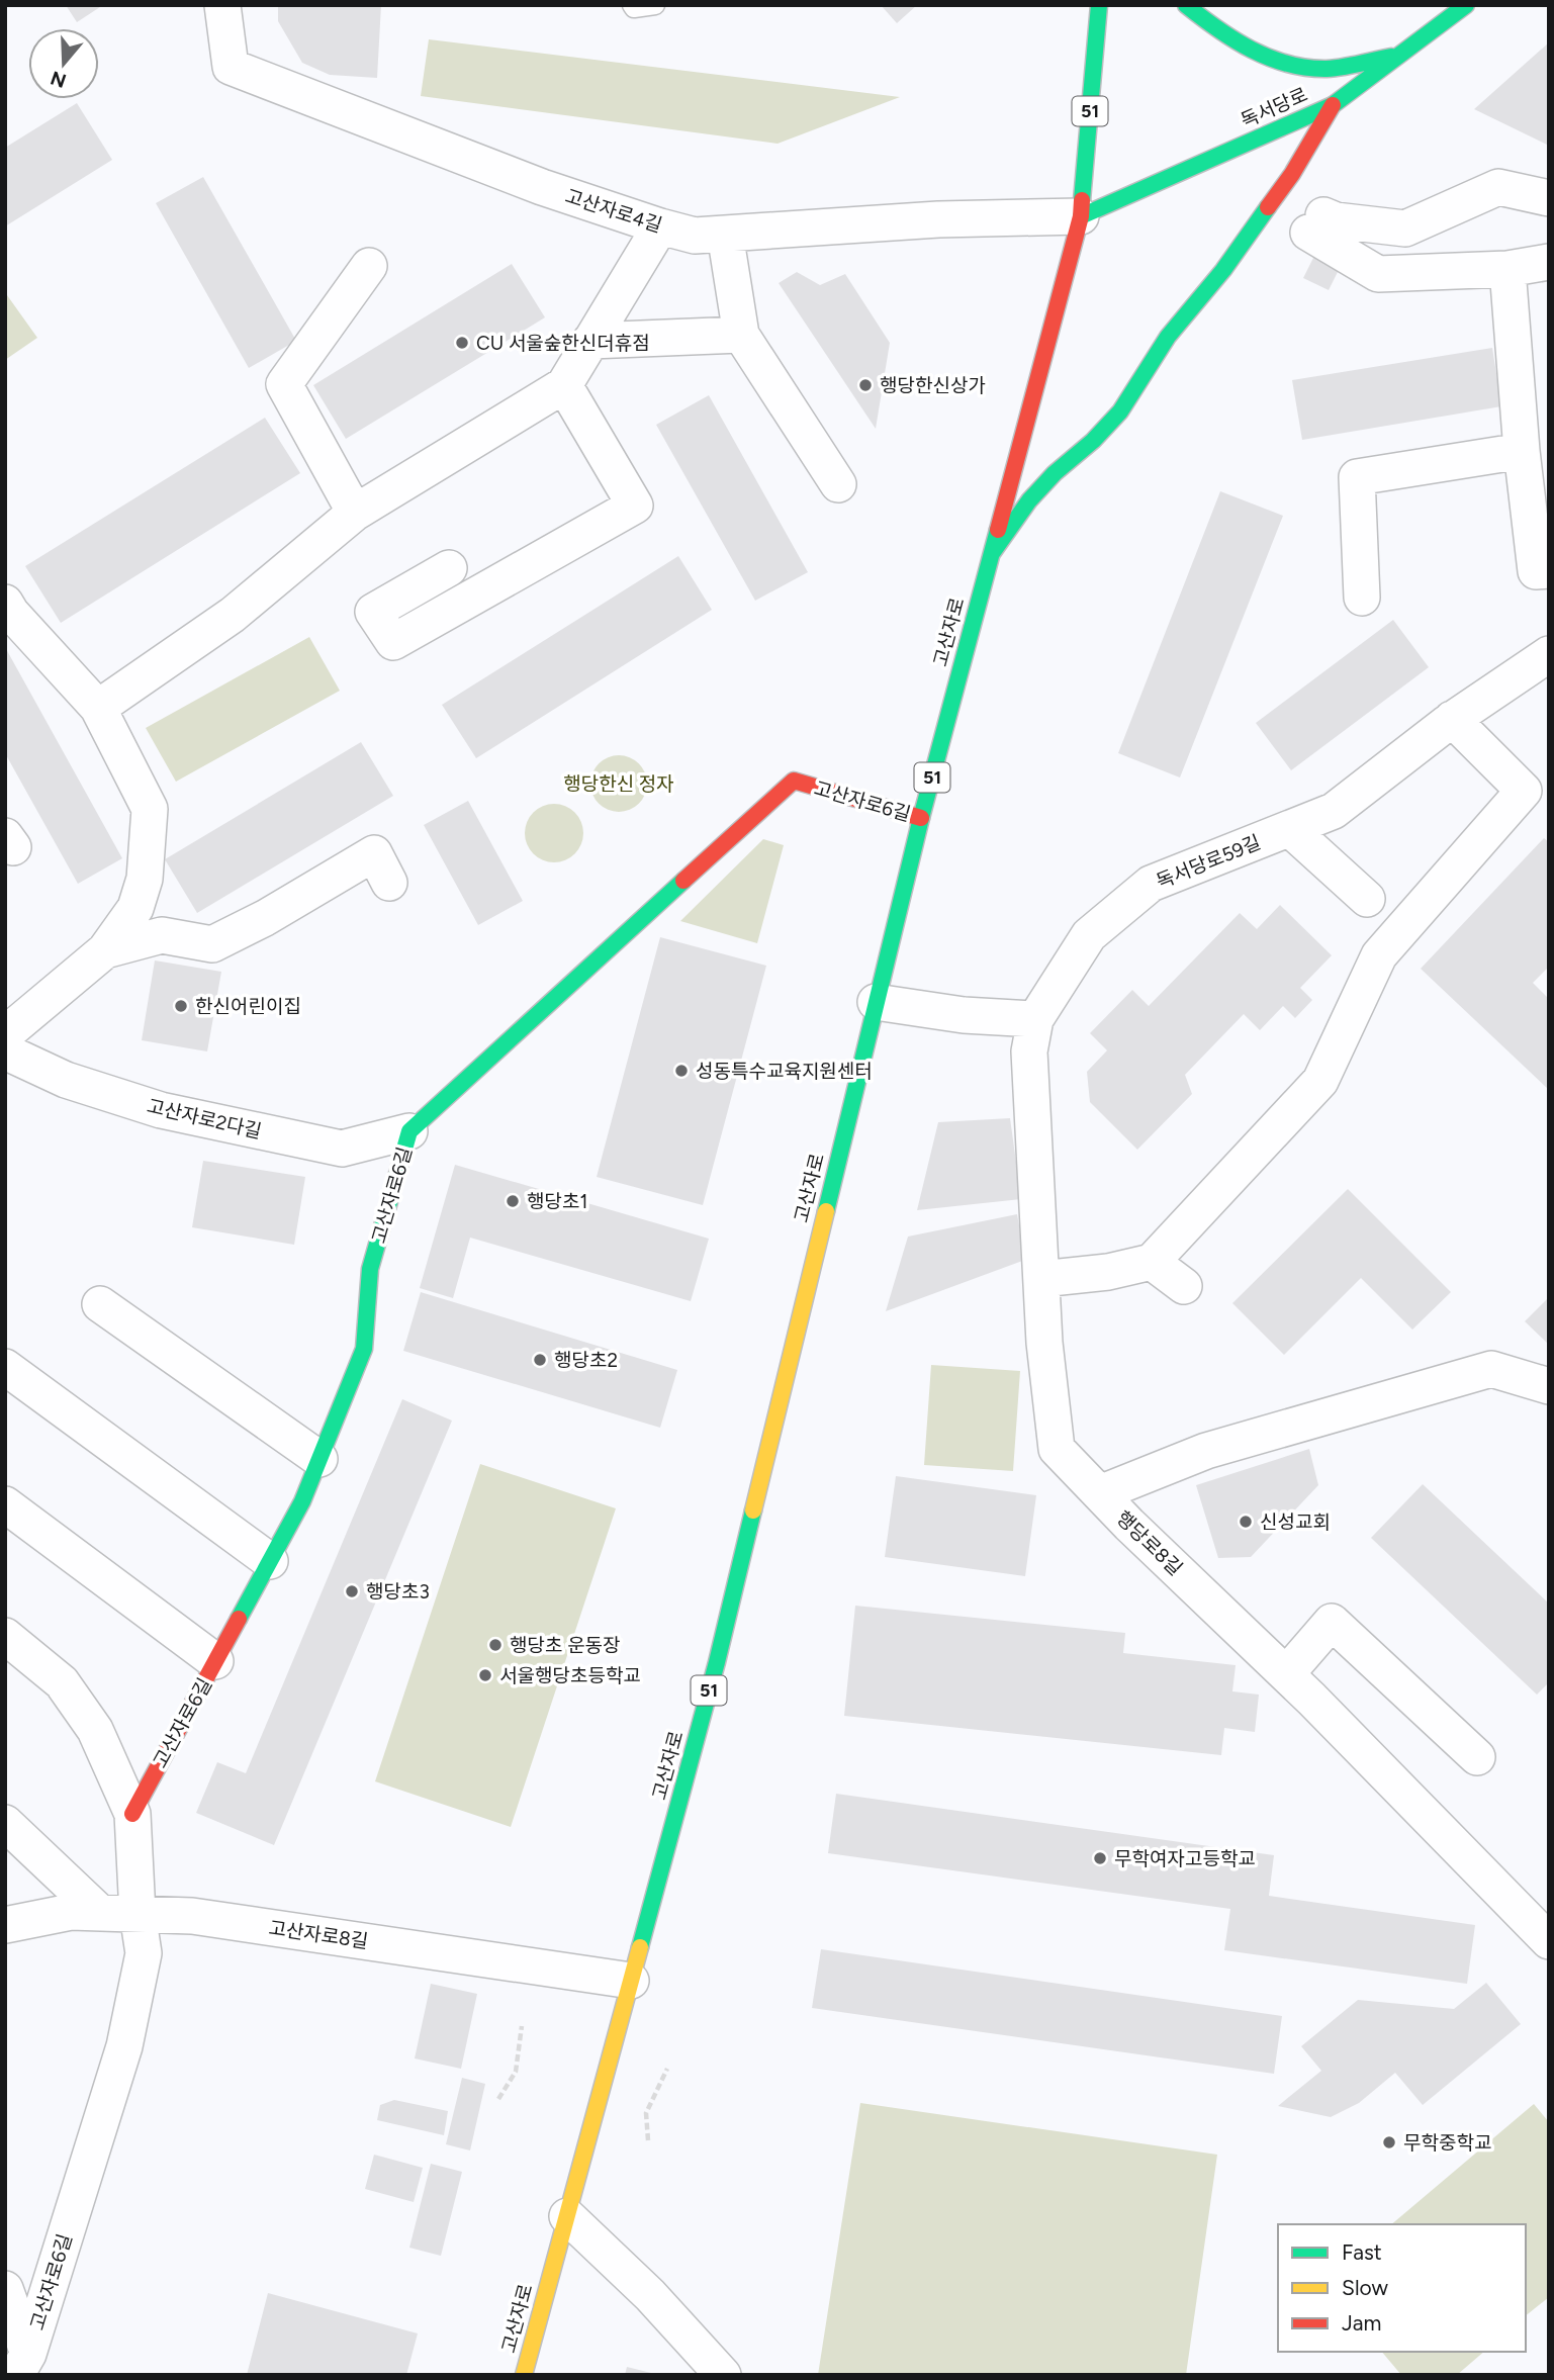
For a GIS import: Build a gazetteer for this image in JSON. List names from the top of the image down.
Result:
{
  "streets": {
    "main road": [
      "독서당로",
      "51",
      "고산자로",
      "고산자로6길"
    ],
    "street": [
      "고산자로4길",
      "독서당로59길",
      "고산자로2다길",
      "행당로8길",
      "고산자로8길"
    ]
  },
  "crossings": [
    ["독서당로", "고산자로4길"],
    ["독서당로", "고산자로"],
    ["고산자로4길", "고산자로"],
    ["고산자로", "고산자로6길"],
    ["고산자로", "고산자로8길"],
    ["고산자로6길", "고산자로2다길"],
    ["고산자로6길", "고산자로8길"],
    ["독서당로59길", "행당로8길"]
  ],
  "parks": ["행당한신 정자"],
  "places": [
    "CU 서울숲한신더휴점",
    "행당한신상가",
    "한신어린이집",
    "성동특수교육지원센터",
    "행당초1",
    "행당초2",
    "신성교회",
    "행당초3",
    "행당초 운동장",
    "서울행당초등학교",
    "무학여자고등학교",
    "무학중학교"
  ],
  "legend": ["Fast", "Slow", "Jam"],
  "north": "bottom"
}
